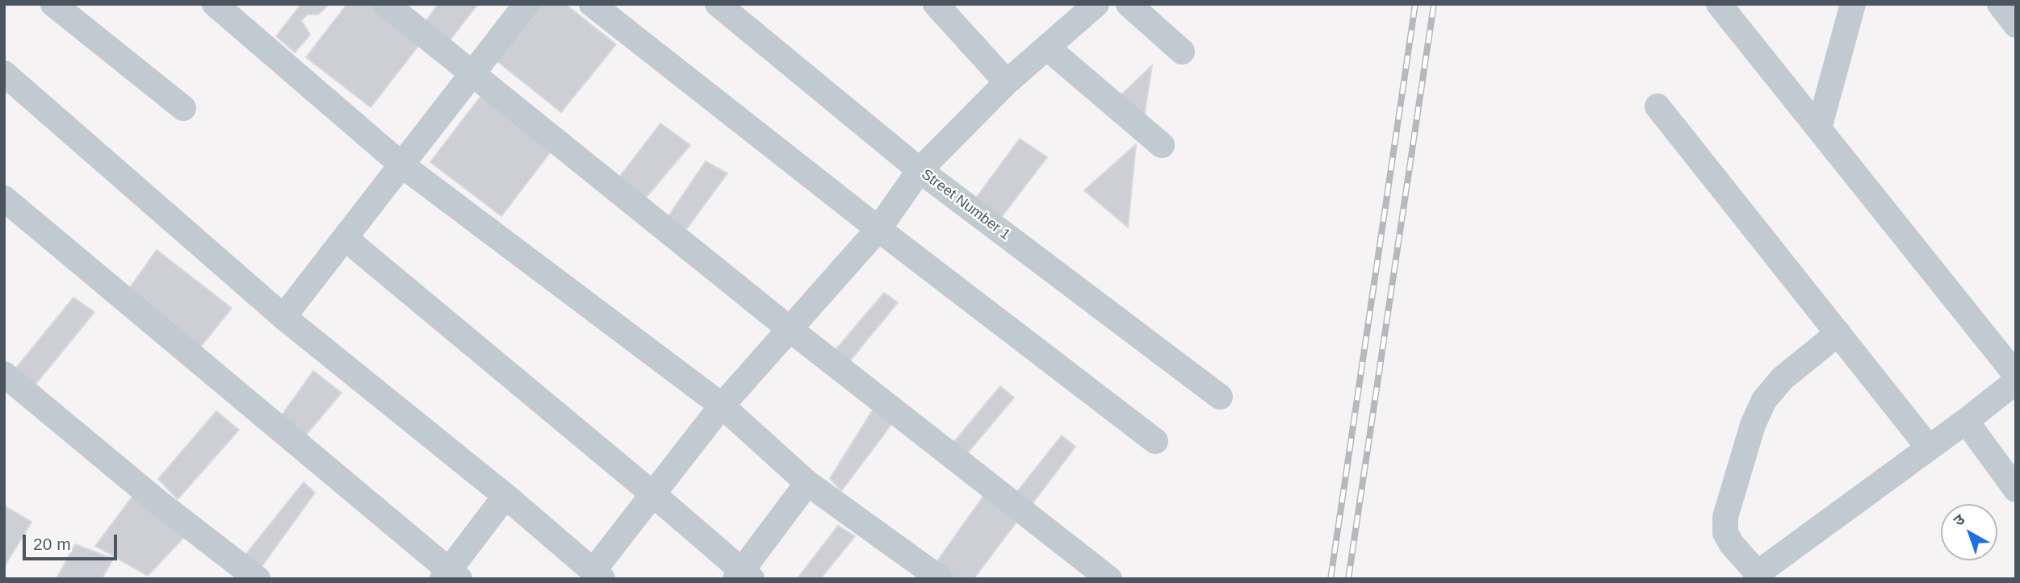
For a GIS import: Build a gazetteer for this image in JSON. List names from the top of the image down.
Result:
{
  "streets": {
    "street": ["Street Number 1"]
  },
  "scale_bar": "20 m",
  "north": "top left"
}
